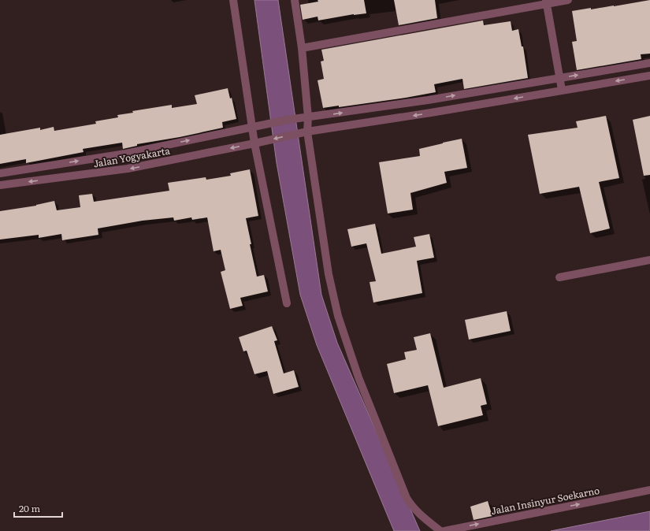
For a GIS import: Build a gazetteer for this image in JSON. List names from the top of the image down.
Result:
{
  "streets": {
    "street": ["Jalan Yogyakarta", "Jalan Insinyur Soekarno"]
  },
  "one_way": ["Jalan Insinyur Soekarno"],
  "scale_bar": "20 m"
}
